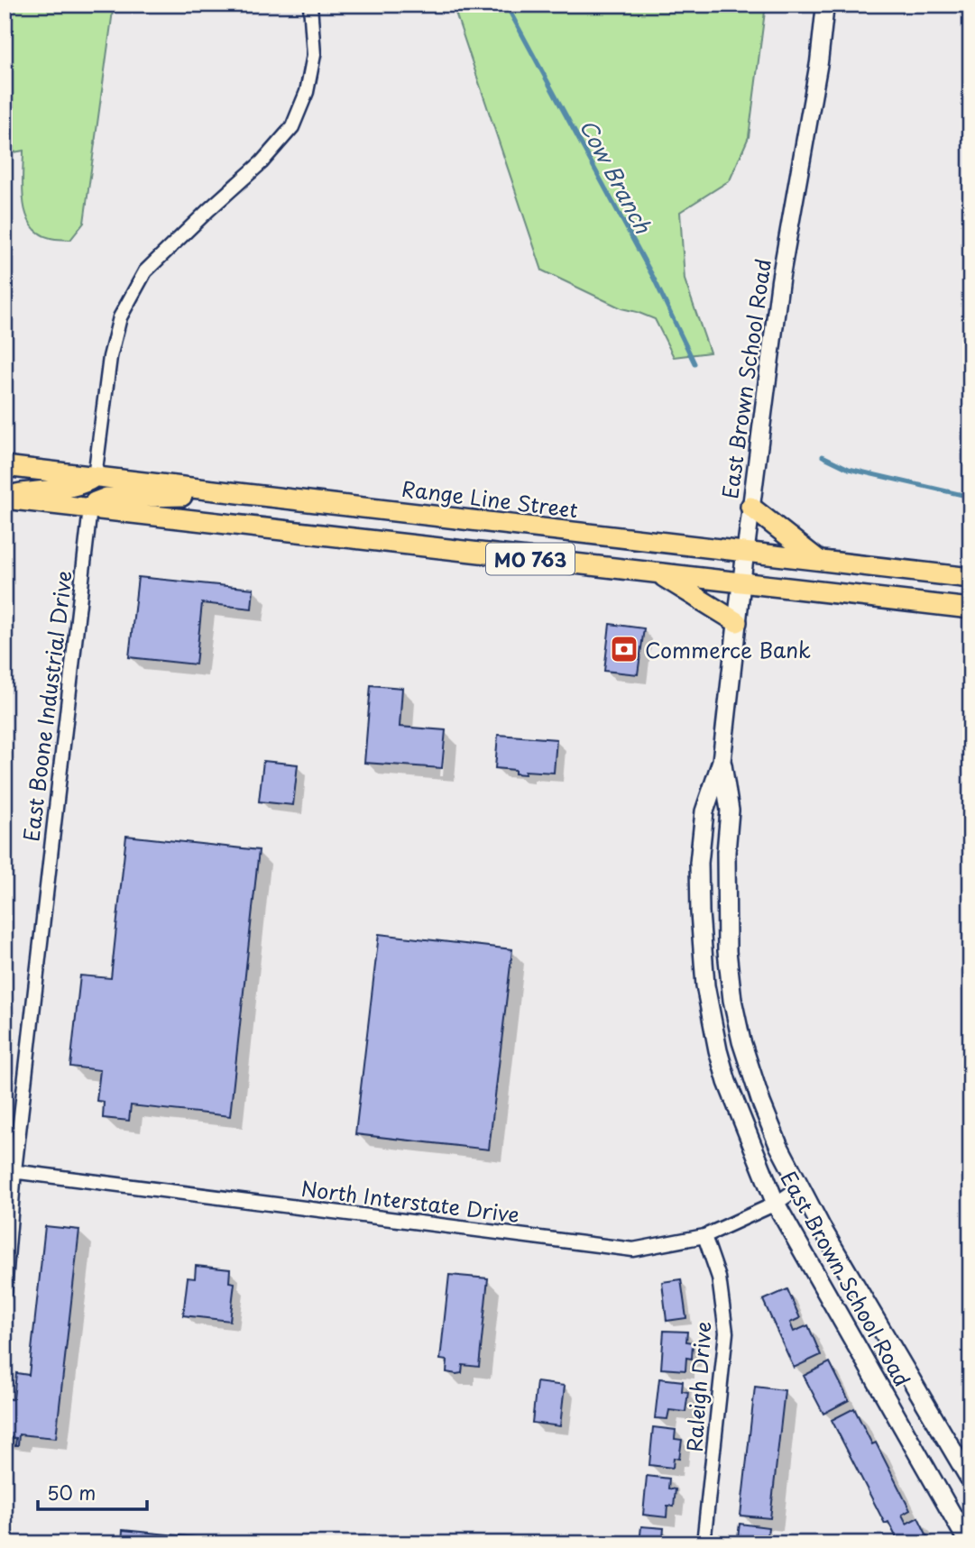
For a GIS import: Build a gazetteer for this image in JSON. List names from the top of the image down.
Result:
{
  "streets": {
    "main road": ["East Brown School Road", "Range Line Street", "MO 763"],
    "street": ["East Boone Industrial Drive", "North Interstate Drive", "Raleigh Drive"]
  },
  "crossings": [
    ["East Brown School Road", "Range Line Street"],
    ["East Brown School Road", "MO 763"],
    ["East Brown School Road", "North Interstate Drive"],
    ["MO 763", "East Boone Industrial Drive"],
    ["East Boone Industrial Drive", "North Interstate Drive"],
    ["North Interstate Drive", "Raleigh Drive"]
  ],
  "water": ["Cow Branch"],
  "places": {
    "bank": ["Commerce Bank"]
  },
  "scale_bar": "50 m"
}
